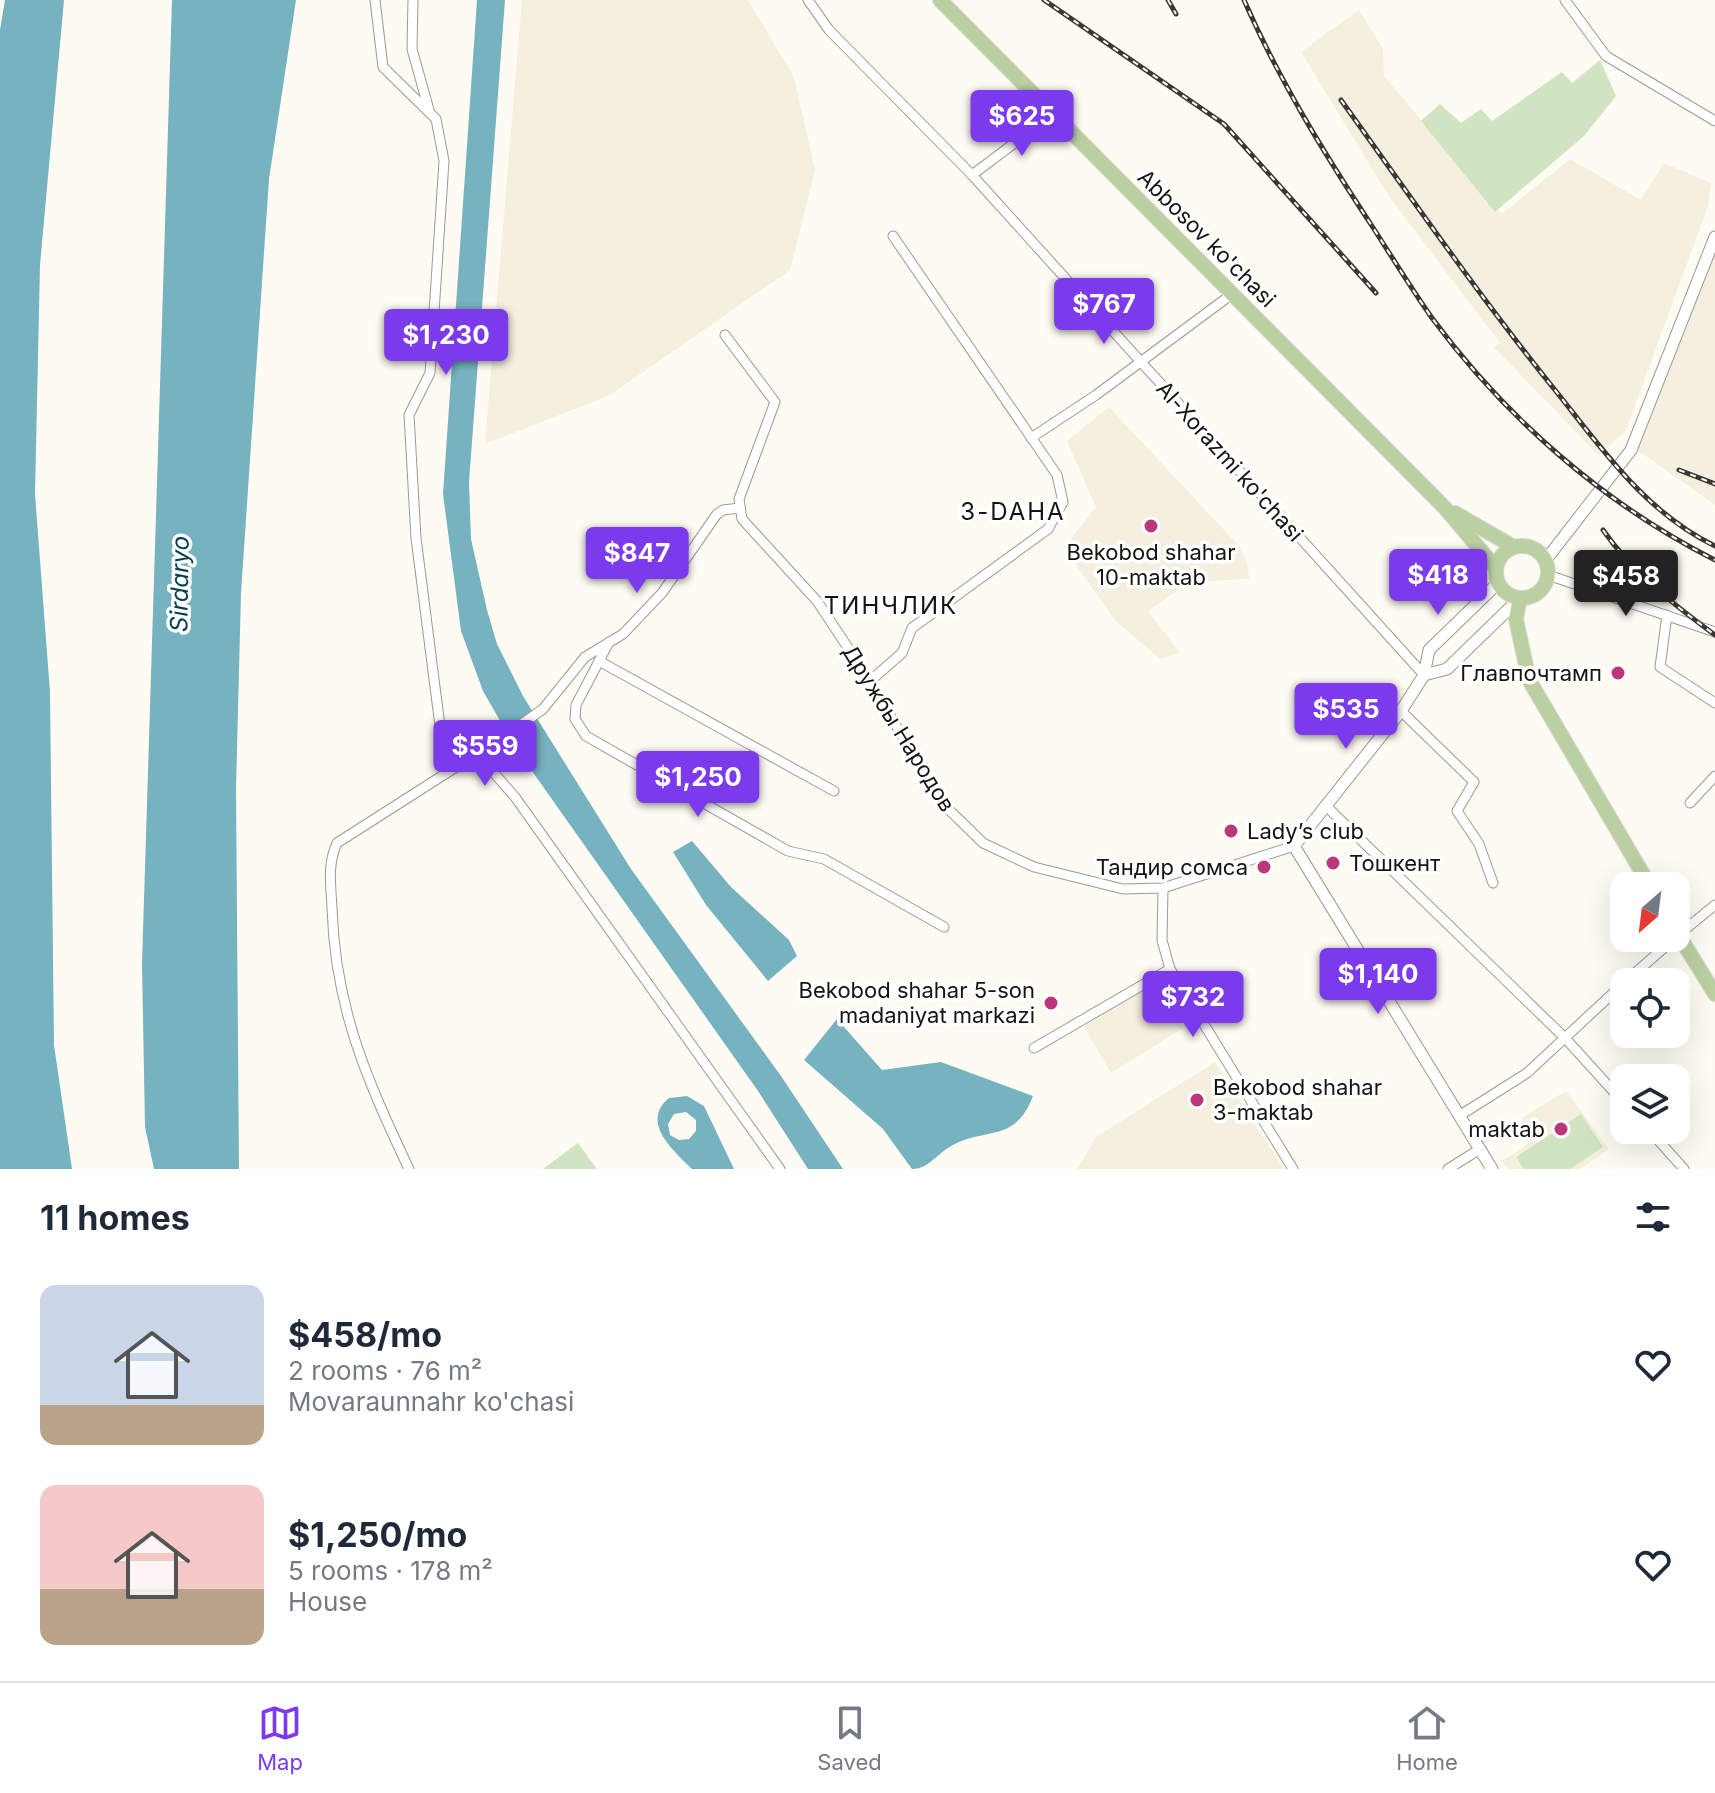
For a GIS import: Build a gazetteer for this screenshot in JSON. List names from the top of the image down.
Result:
{
  "streets": {
    "main road": ["Abbosov ko'chasi"],
    "street": ["Al-Xorazmi ko'chasi", "Дружбы Народов"]
  },
  "districts": ["3-DAHA", "ТИНЧЛИК"],
  "water": ["Sirdaryo"],
  "places": [
    "Bekobod shahar 10-maktab",
    "Главпочтамп",
    "Lady’s club",
    "Тошкент",
    "Тандир сомса",
    "Bekobod shahar 5-son madaniyat markazi",
    "Bekobod shahar 3-maktab",
    "maktab"
  ],
  "north": "bottom left",
  "page": {
    "price": [
      "$625",
      "$767",
      "$1,230",
      "$847",
      "$418",
      "$458",
      "$535",
      "$559",
      "$1,250",
      "$1,140",
      "$732"
    ],
    "heading": "11 homes",
    "list": [
      {
        "name": "$458/mo",
        "note": "2 rooms · 76 m² · Movaraunnahr ko'chasi"
      },
      {
        "name": "$1,250/mo",
        "note": "5 rooms · 178 m² · House"
      }
    ],
    "tabs": ["Map", "Saved", "Home"]
  }
}
